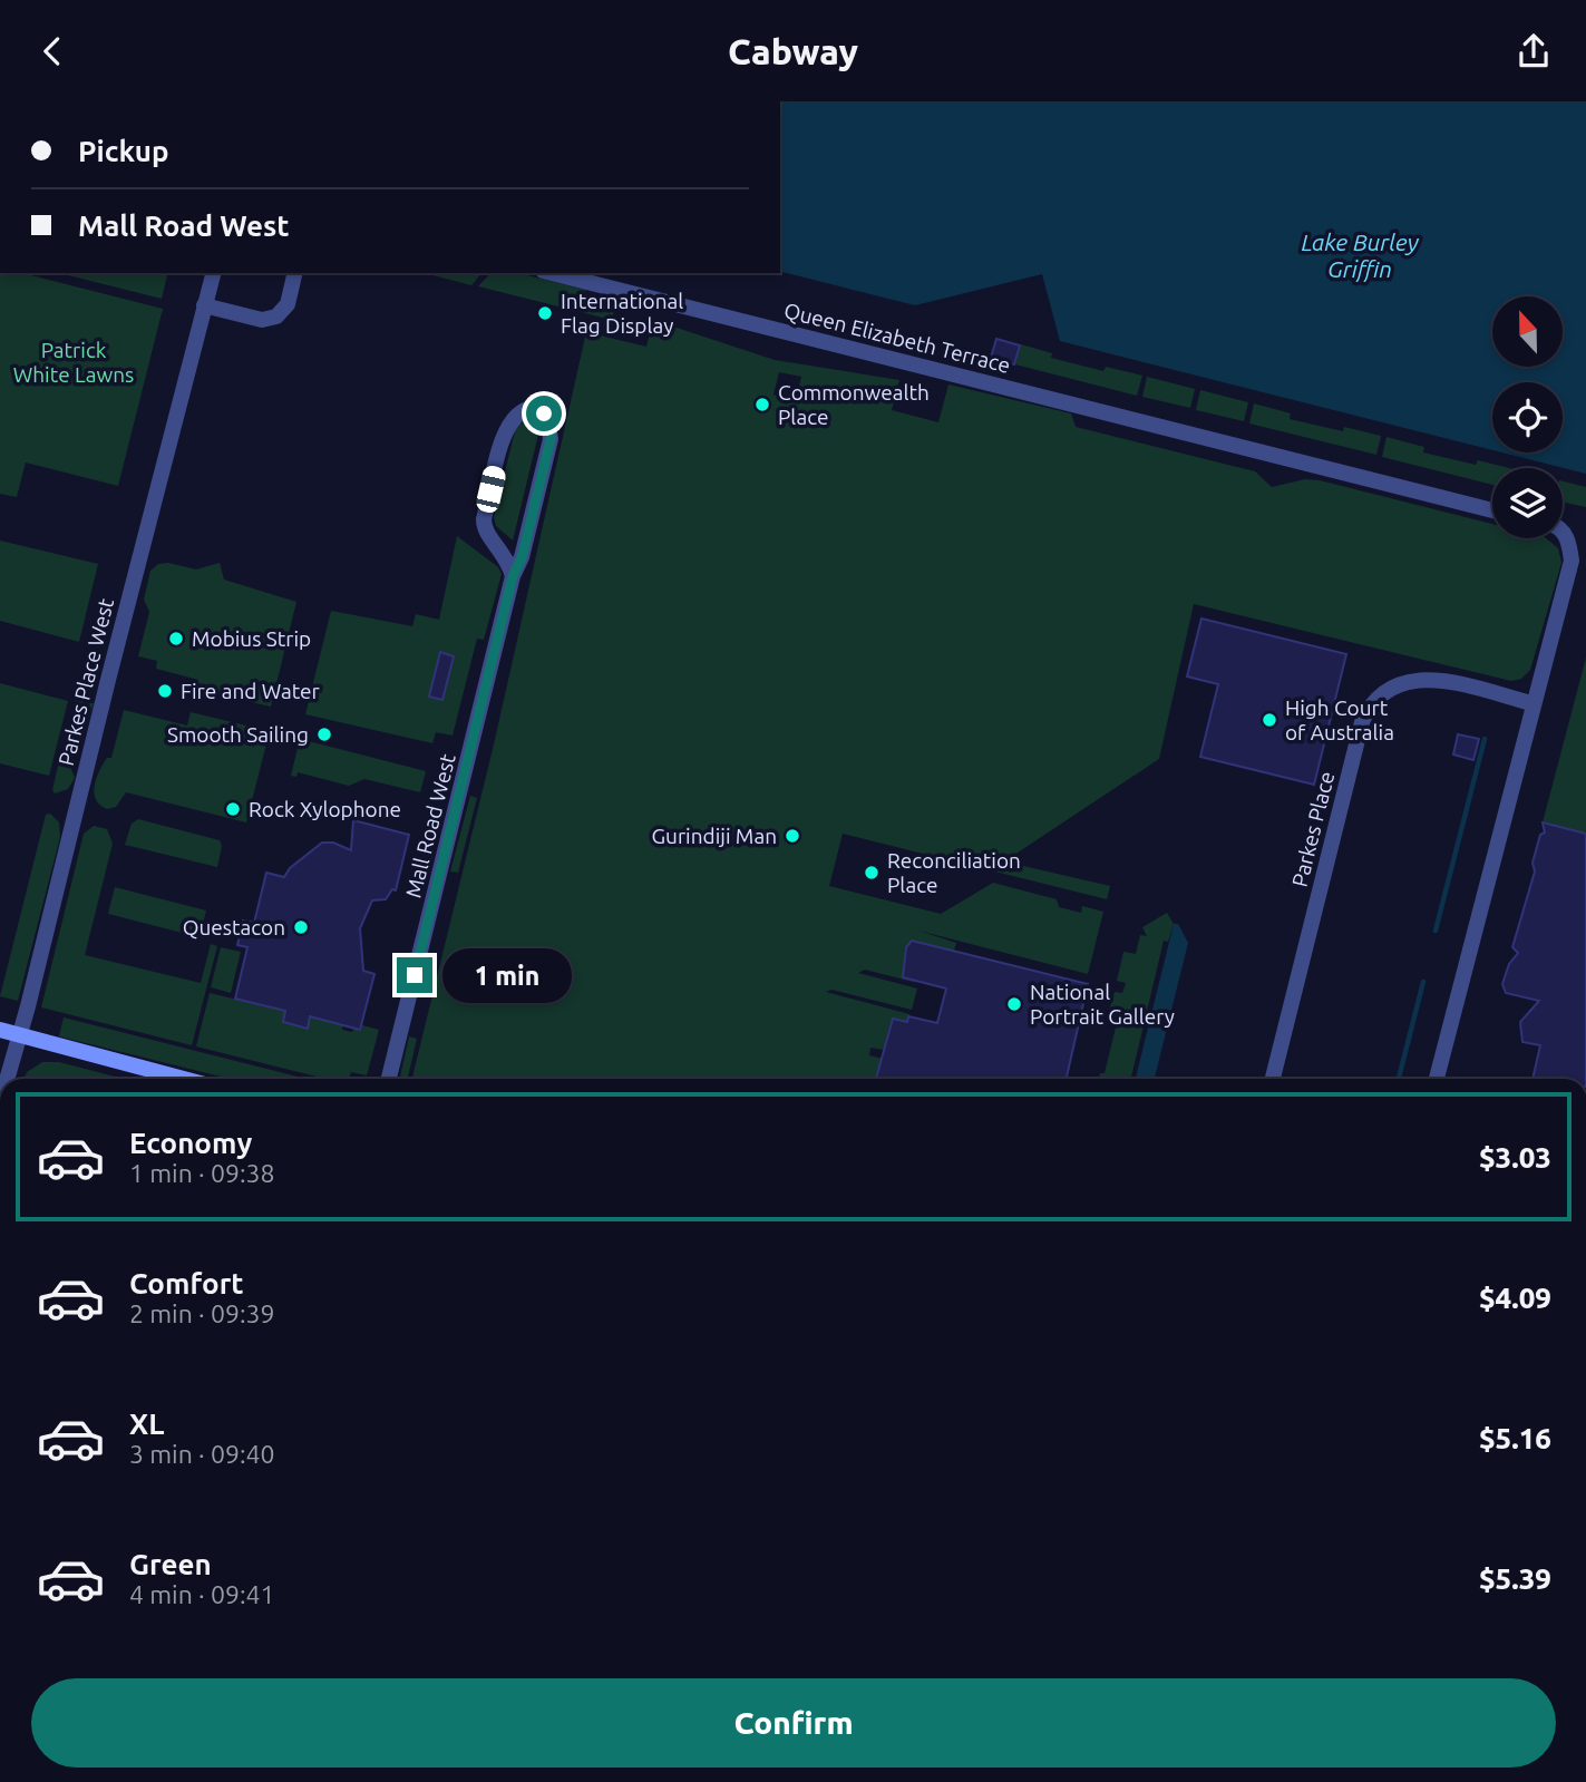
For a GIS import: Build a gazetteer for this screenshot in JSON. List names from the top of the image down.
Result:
{
  "streets": {
    "street": [
      "Queen Elizabeth Terrace",
      "Parkes Place West",
      "Mall Road West",
      "Parkes Place"
    ]
  },
  "water": ["Lake Burley Griffin"],
  "parks": ["Patrick White Lawns"],
  "places": [
    "International Flag Display",
    "Commonwealth Place",
    "Mobius Strip",
    "Fire and Water",
    "High Court of Australia",
    "Smooth Sailing",
    "Rock Xylophone",
    "Gurindiji Man",
    "Reconciliation Place",
    "Questacon",
    "National Portrait Gallery"
  ],
  "north": "top",
  "page": {
    "header": "Cabway",
    "banner": ["Pickup", "Mall Road West"],
    "bubble": "1 min",
    "list": [
      {
        "name": "Economy",
        "note": "1 min · 09:38",
        "value": "$3.03"
      },
      {
        "name": "Comfort",
        "note": "2 min · 09:39",
        "value": "$4.09"
      },
      {
        "name": "XL",
        "note": "3 min · 09:40",
        "value": "$5.16"
      },
      {
        "name": "Green",
        "note": "4 min · 09:41",
        "value": "$5.39"
      }
    ],
    "buttons": "Confirm"
  }
}
